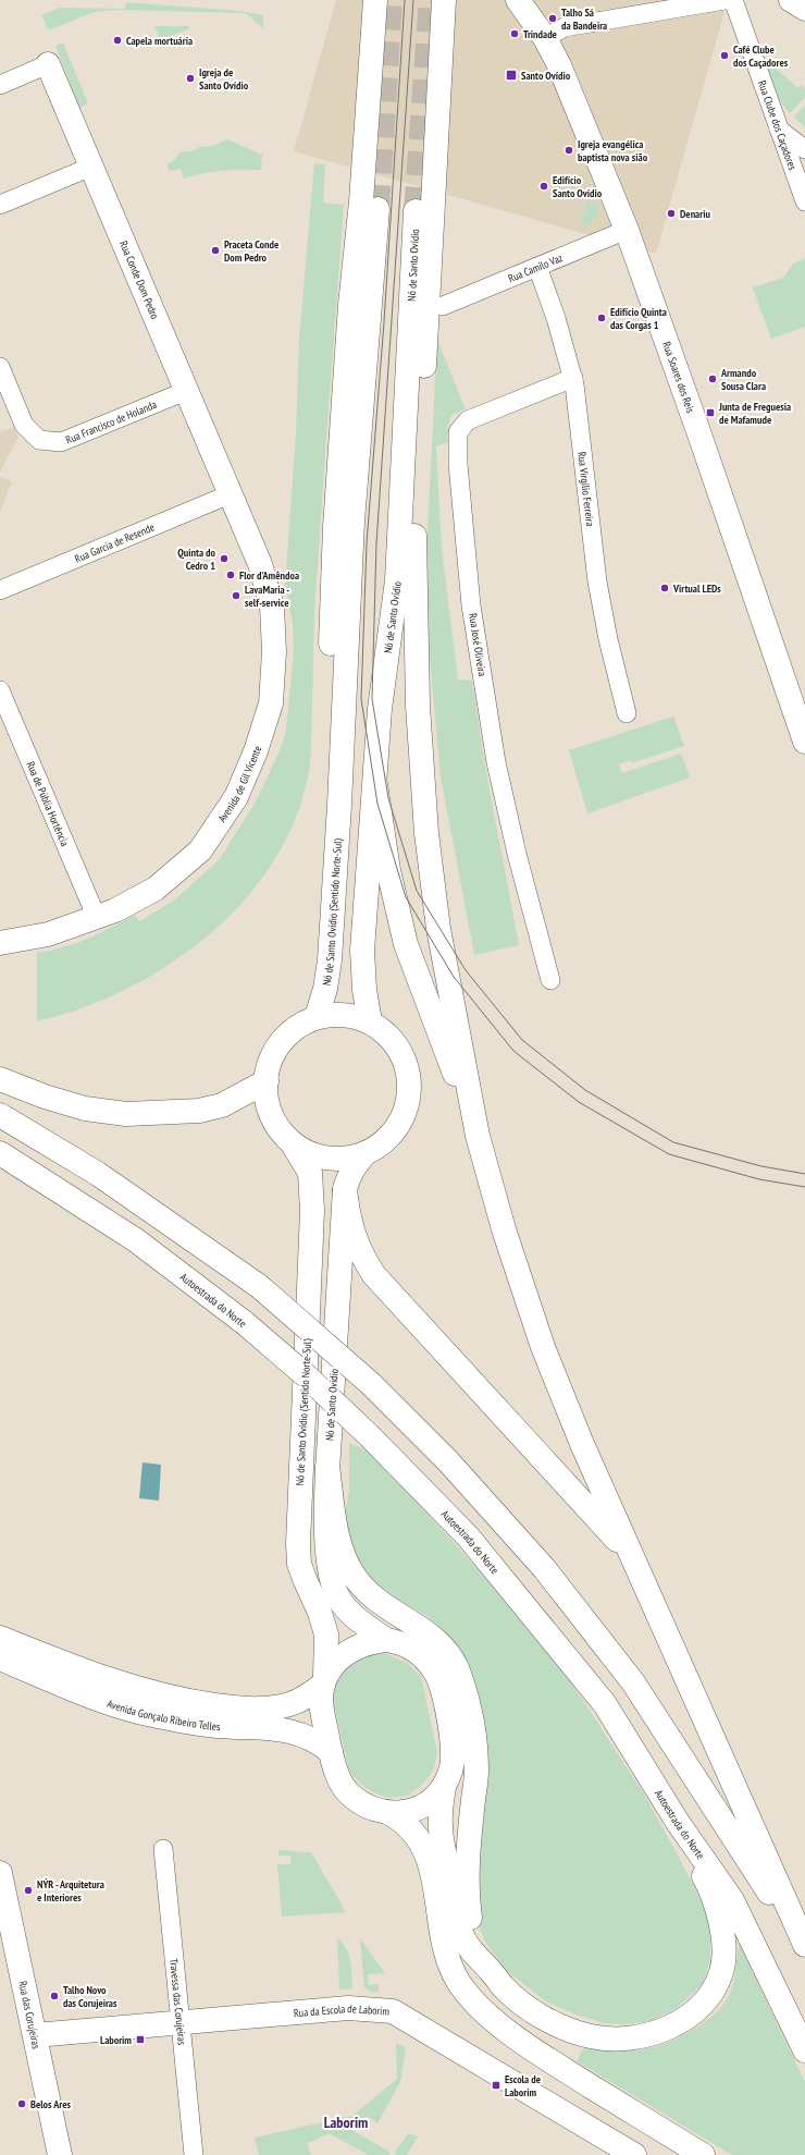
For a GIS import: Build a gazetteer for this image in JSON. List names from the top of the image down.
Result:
{
  "streets": {
    "main road": [
      "Nó de Santo Ovídio",
      "Rua Conde Dom Pedro",
      "Rua Soares dos Reis",
      "Avenida de Gil Vicente",
      "Nó de Santo Ovídio (Sentido Norte-Sul)",
      "Autoestrada do Norte",
      "Avenida Gonçalo Ribeiro Telles",
      "Rua da Escola de Laborim",
      "Rua das Corujeiras"
    ],
    "street": [
      "Rua Clube dos Caçadores",
      "Rua Camilo Vaz",
      "Rua Francisco de Holanda",
      "Rua Virgílio Ferreira",
      "Rua Garcia de Resende",
      "Rua José Oliveira",
      "Rua de Públia Hortência",
      "Travessa das Corujeiras"
    ]
  },
  "crossings": [
    ["Nó de Santo Ovídio", "Nó de Santo Ovídio (Sentido Norte-Sul)"],
    ["Nó de Santo Ovídio", "Avenida Gonçalo Ribeiro Telles"],
    ["Rua Camilo Vaz", "Rua Soares dos Reis"],
    ["Rua Camilo Vaz", "Rua Virgílio Ferreira"],
    ["Rua Conde Dom Pedro", "Rua Francisco de Holanda"],
    ["Rua Conde Dom Pedro", "Rua Garcia de Resende"],
    ["Rua Conde Dom Pedro", "Avenida de Gil Vicente"],
    ["Rua Virgílio Ferreira", "Rua José Oliveira"],
    ["Rua Garcia de Resende", "Avenida de Gil Vicente"],
    ["Avenida de Gil Vicente", "Rua de Públia Hortência"],
    ["Nó de Santo Ovídio (Sentido Norte-Sul)", "Avenida Gonçalo Ribeiro Telles"],
    ["Travessa das Corujeiras", "Rua da Escola de Laborim"],
    ["Rua da Escola de Laborim", "Rua das Corujeiras"]
  ],
  "districts": ["Laborim"],
  "places": {
    "other": [
      "Talho Sá da Bandeira",
      "Trindade",
      "Capela mortuária",
      "Café Clube dos Caçadores",
      "Igreja de Santo Ovídio",
      "Igreja evangélica baptista nova sião",
      "Edifício Santo Ovídio",
      "Denariu",
      "Praceta Conde Dom Pedro",
      "Edifício Quinta das Corgas 1",
      "Armando Sousa Clara",
      "Quinta do Cedro 1",
      "Flor d'Amêndoa",
      "Virtual LEDs",
      "LavaMaria - self-service",
      "NÝR - Arquitetura e Interiores",
      "Talho Novo das Corujeiras",
      "Belos Ares"
    ],
    "transit": [
      "Santo Ovídio",
      "Junta de Freguesia de Mafamude",
      "Laborim",
      "Escola de Laborim"
    ]
  }
}
